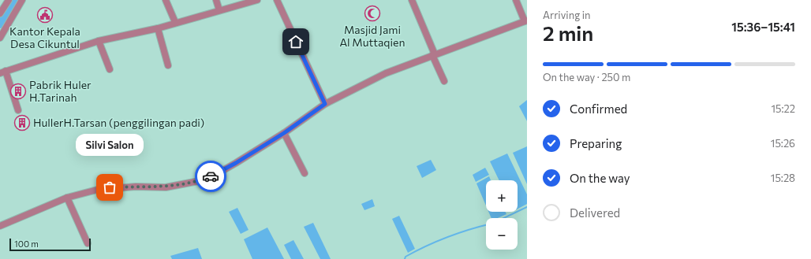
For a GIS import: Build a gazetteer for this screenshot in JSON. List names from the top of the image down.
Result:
{
  "places": {
    "mosque": ["Masjid Jami Al Muttaqien"],
    "public building": ["Kantor Kepala Desa Cikuntul"],
    "building": ["Pabrik Huler H.Tarinah", "HullerH.Tarsan (penggilingan padi)"],
    "other": ["Silvi Salon"]
  },
  "scale_bar": "100 m",
  "page": {
    "heading": ["2 min", "Arriving in", "15:36–15:41"],
    "bar": "On the way · 250 m",
    "list": [
      ["Confirmed", "15:22"],
      ["Preparing", "15:26"],
      ["On the way", "15:28"],
      "Delivered"
    ],
    "bubble": "Silvi Salon",
    "map_buttons": ["+", "−"],
    "scale": "100 m"
  }
}
